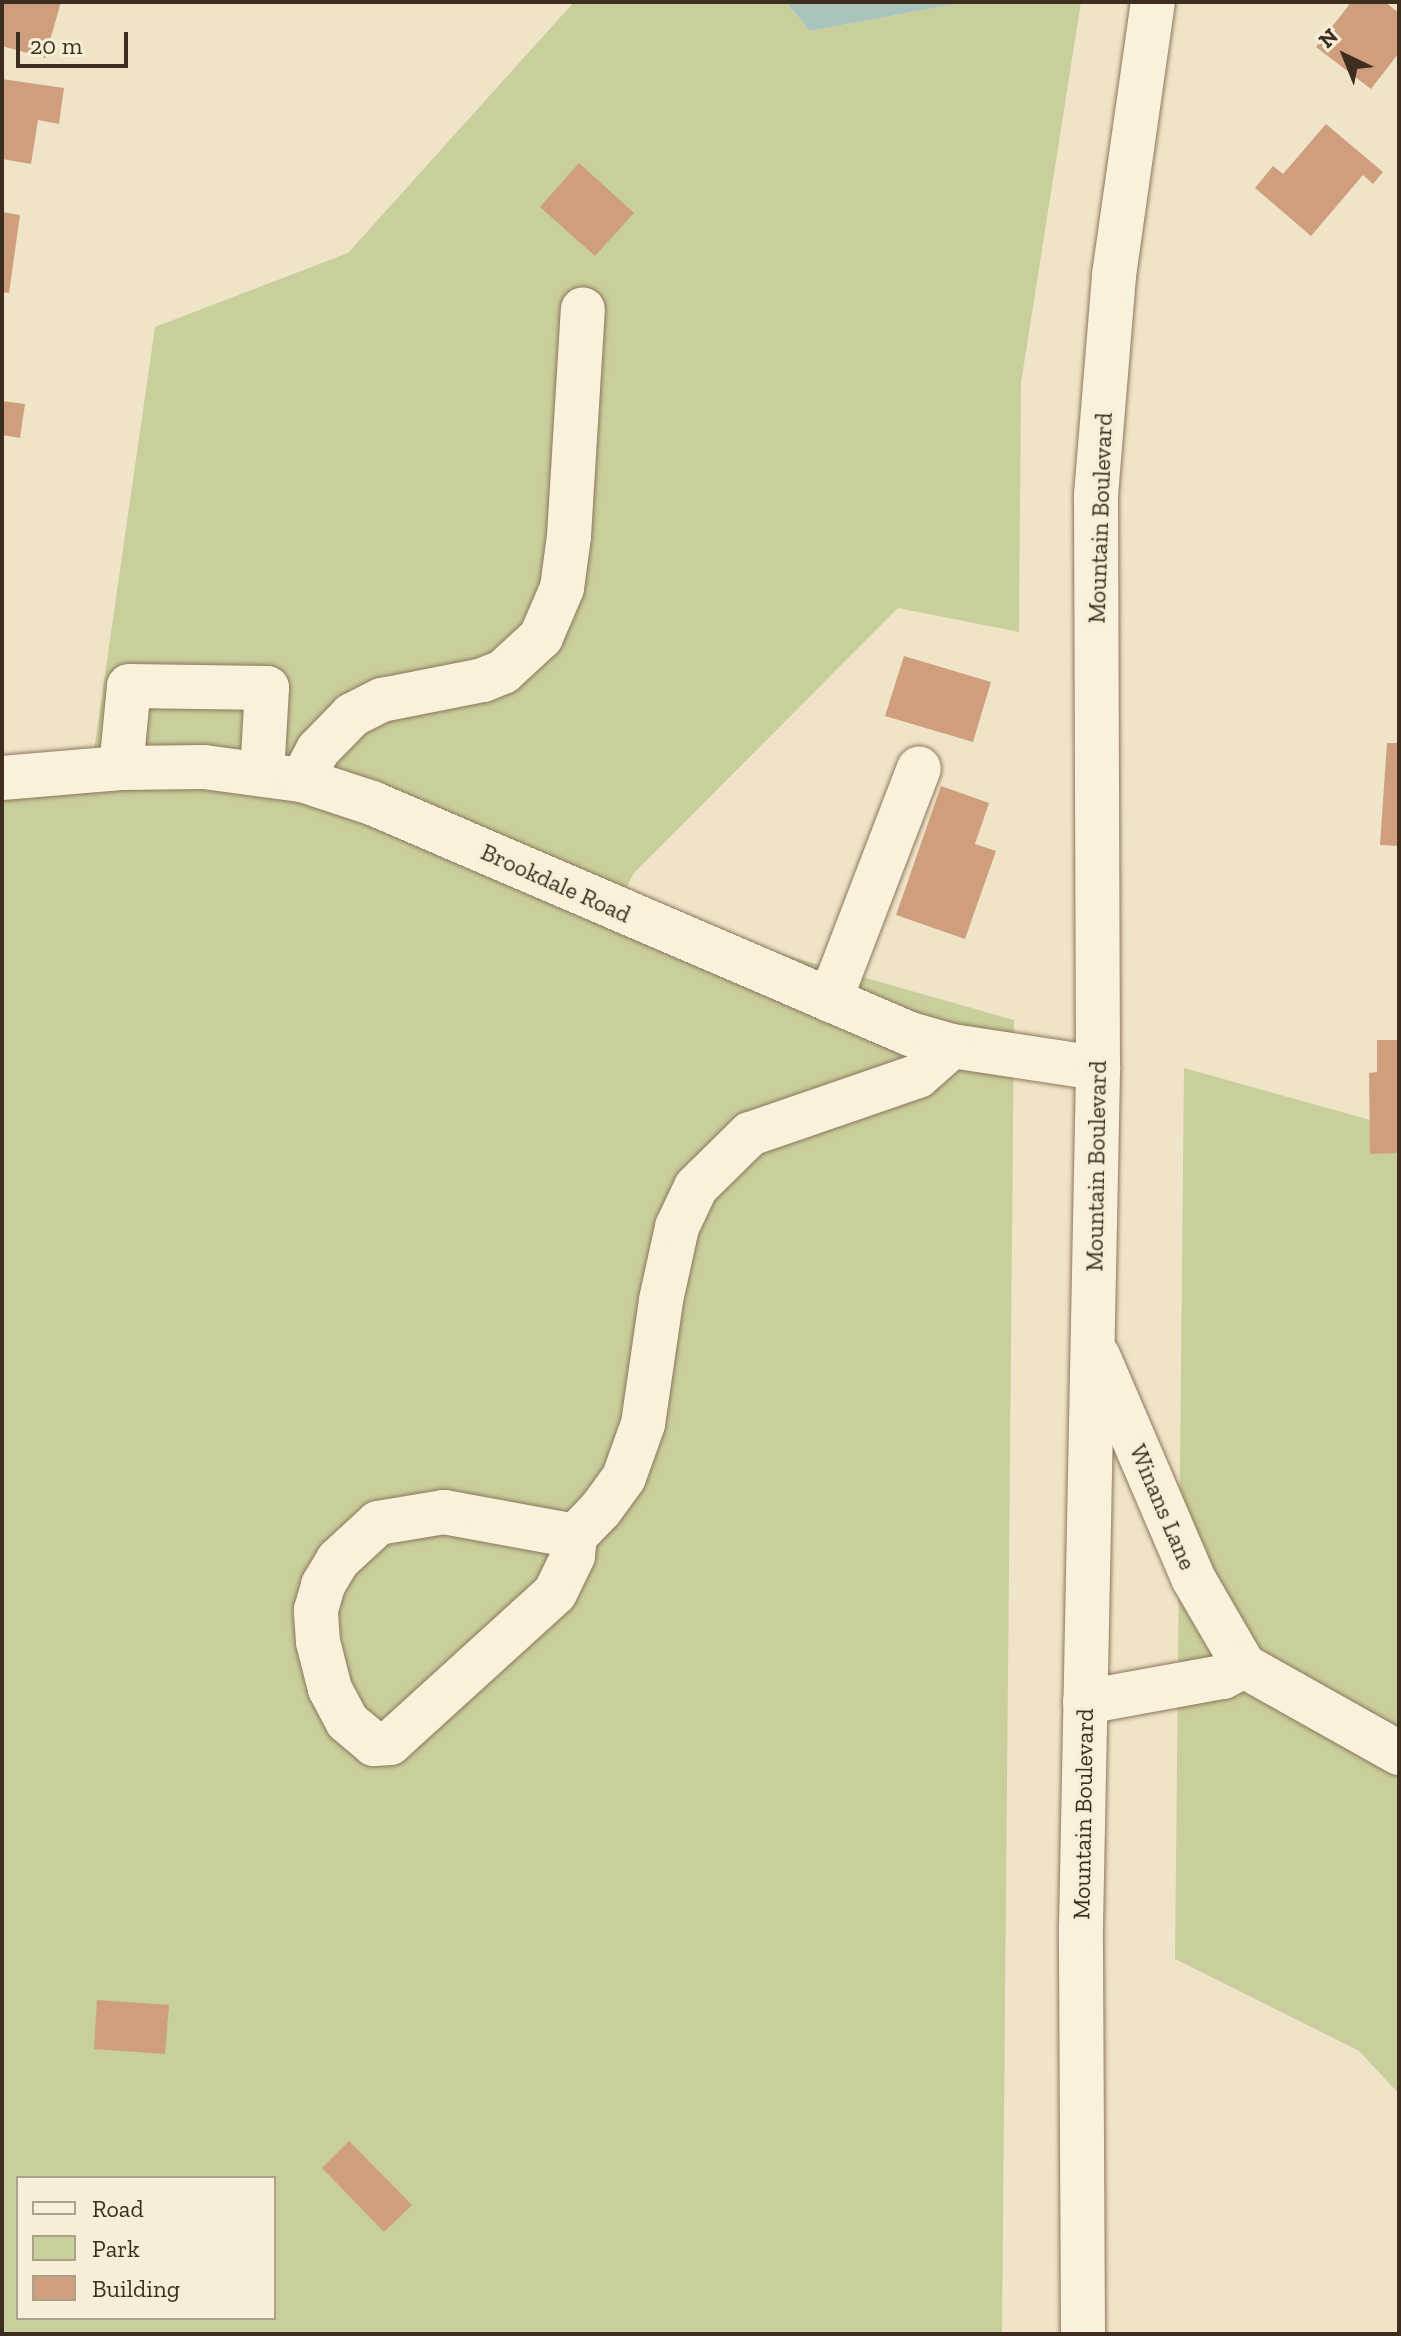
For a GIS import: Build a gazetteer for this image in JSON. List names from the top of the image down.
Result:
{
  "streets": {
    "street": ["Mountain Boulevard", "Brookdale Road", "Winans Lane"]
  },
  "crossings": [
    ["Mountain Boulevard", "Brookdale Road"],
    ["Mountain Boulevard", "Winans Lane"]
  ],
  "legend": ["Road", "Park", "Building"],
  "scale_bar": "20 m",
  "north": "top left"
}
